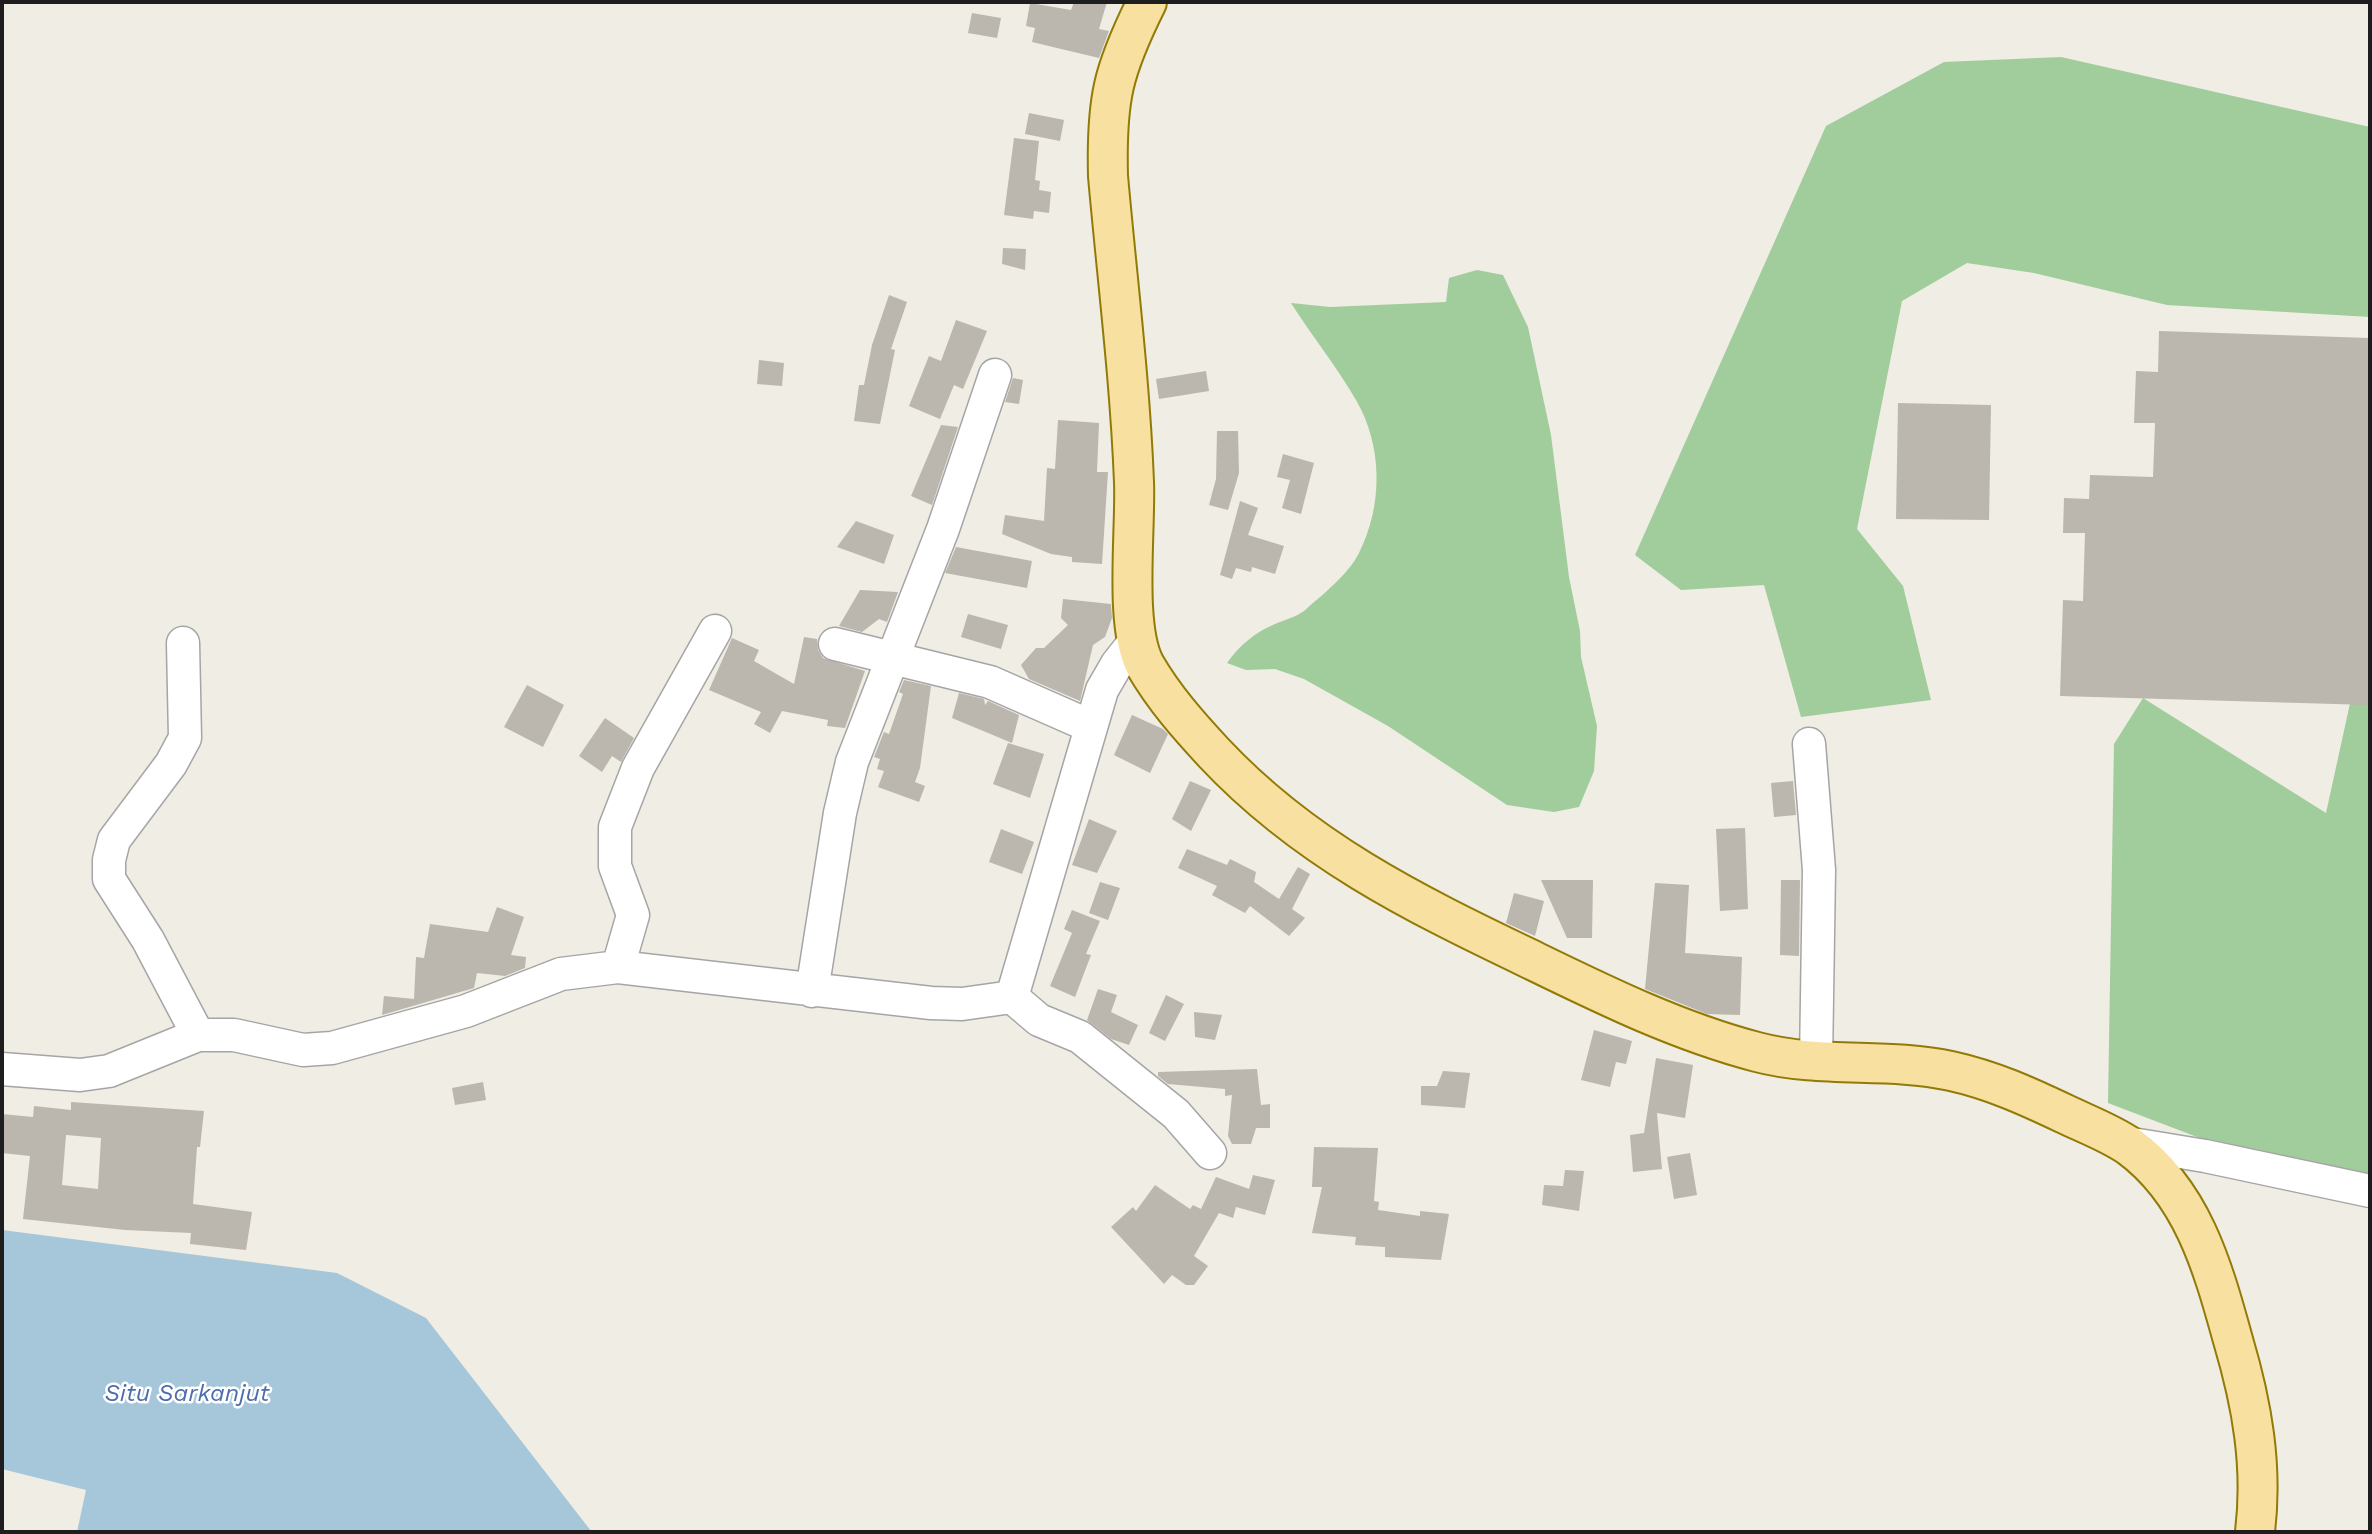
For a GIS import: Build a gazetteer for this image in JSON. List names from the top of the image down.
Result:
{
  "water": ["Situ Sarkanjut"]
}
